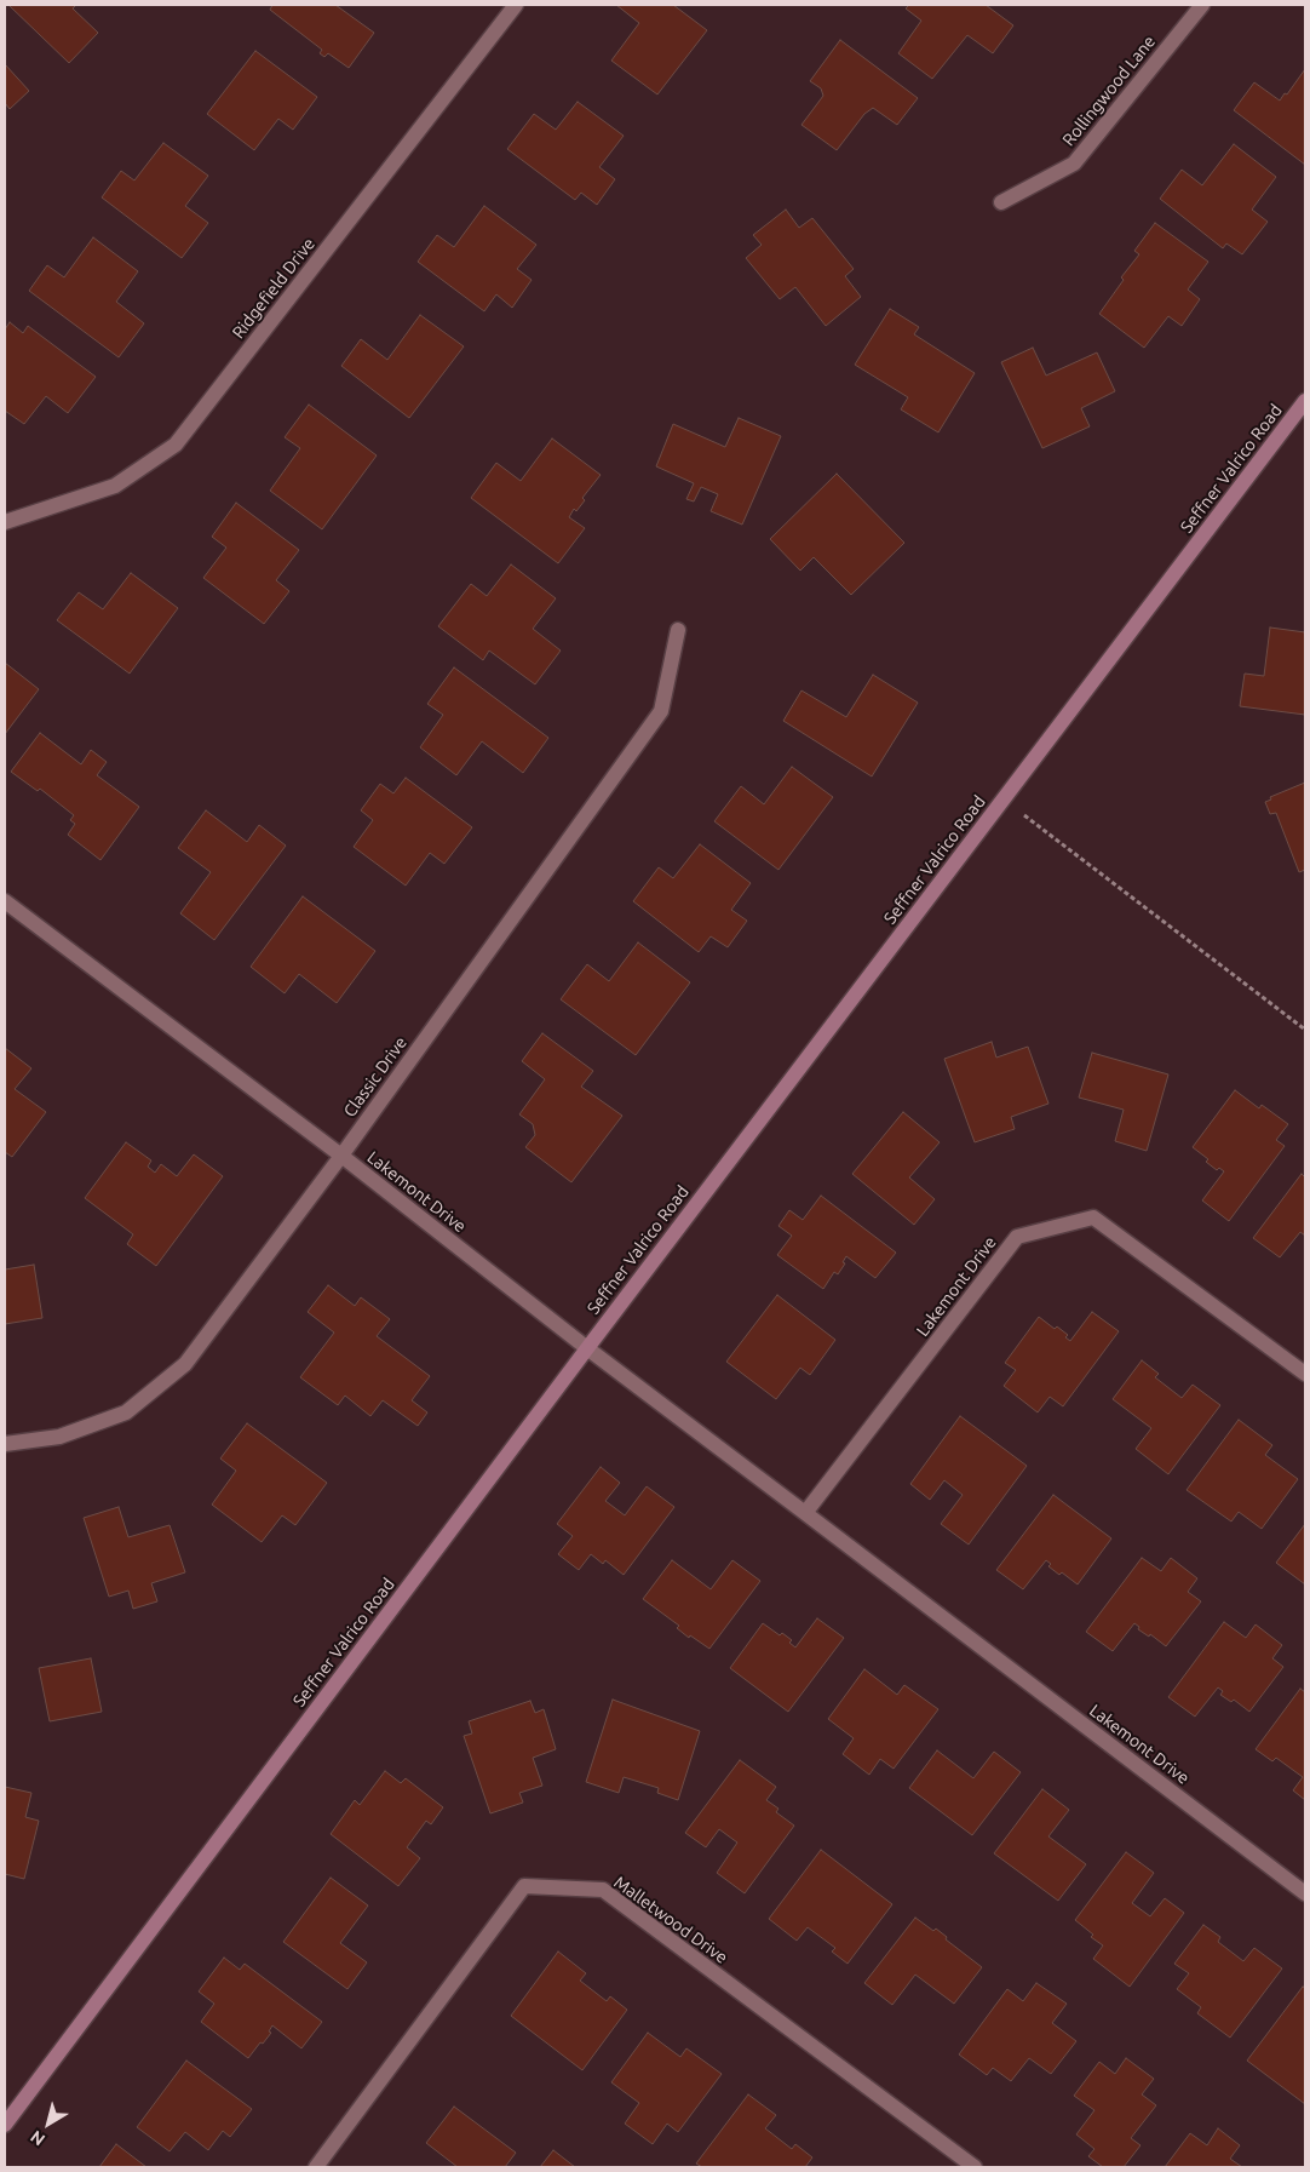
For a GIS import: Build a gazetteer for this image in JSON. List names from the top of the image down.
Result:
{
  "streets": {
    "street": [
      "Rollingwood Lane",
      "Ridgefield Drive",
      "Seffner Valrico Road",
      "Classic Drive",
      "Lakemont Drive",
      "Malletwood Drive"
    ]
  },
  "crossings": [
    ["Seffner Valrico Road", "Lakemont Drive"],
    ["Classic Drive", "Lakemont Drive"]
  ],
  "north": "bottom left"
}
